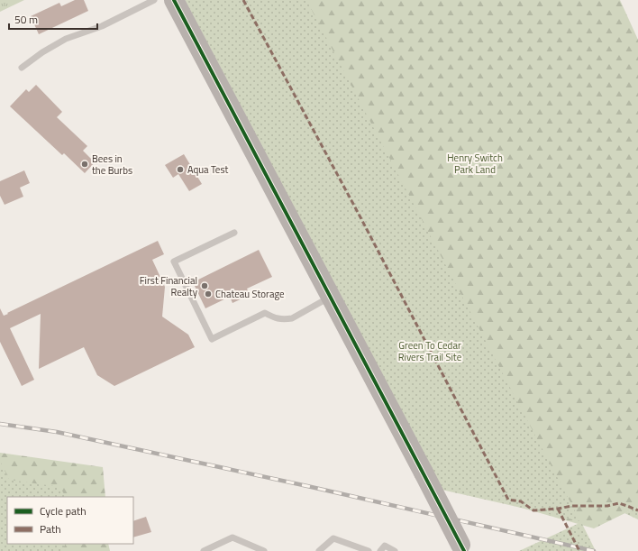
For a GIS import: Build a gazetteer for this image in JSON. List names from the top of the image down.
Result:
{
  "parks": ["Henry Switch Park Land", "Green To Cedar Rivers Trail Site"],
  "places": [
    "Bees in the Burbs",
    "Aqua Test",
    "First Financial Realty",
    "Chateau Storage"
  ],
  "legend": ["Cycle path", "Path"],
  "scale_bar": "50 m"
}
